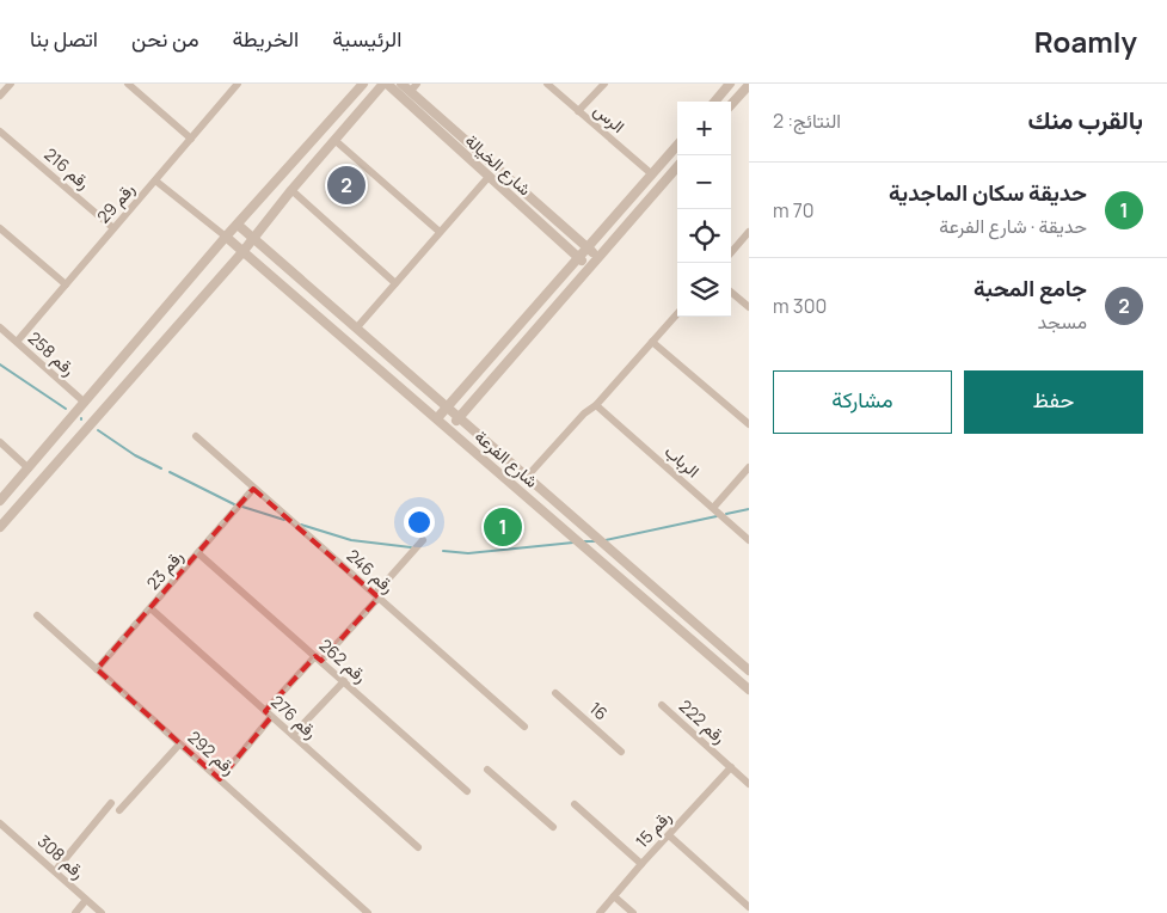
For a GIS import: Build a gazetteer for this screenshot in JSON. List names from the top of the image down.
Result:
{
  "streets": {
    "street": [
      "الرس",
      "شارع الخيالة",
      "رقم 216",
      "رقم 29",
      "رقم 258",
      "شارع الفرعة",
      "الرباب",
      "رقم 23",
      "رقم 246",
      "رقم 262",
      "16",
      "رقم 276",
      "رقم 222",
      "رقم 292",
      "رقم 15",
      "رقم 308"
    ]
  },
  "crossings": [
    ["رقم 216", "رقم 29"],
    ["رقم 29", "رقم 258"],
    ["رقم 23", "رقم 246"],
    ["رقم 23", "رقم 262"],
    ["رقم 23", "رقم 276"],
    ["رقم 23", "رقم 292"],
    ["رقم 222", "رقم 15"]
  ],
  "page": {
    "header": "Roamly",
    "nav": [
      "الرئيسية",
      "الخريطة",
      "من نحن",
      "اتصل بنا"
    ],
    "heading": ["بالقرب منك", "النتائج: 2"],
    "map_buttons": ["+", "−"],
    "list": [
      {
        "mark": "1",
        "name": "حديقة سكان الماجدية",
        "note": "حديقة · شارع الفرعة",
        "value": "70 m"
      },
      {
        "mark": "2",
        "name": "جامع المحبة",
        "note": "مسجد",
        "value": "300 m"
      }
    ],
    "pins": ["2", "1"],
    "buttons": ["حفظ", "مشاركة"]
  }
}
